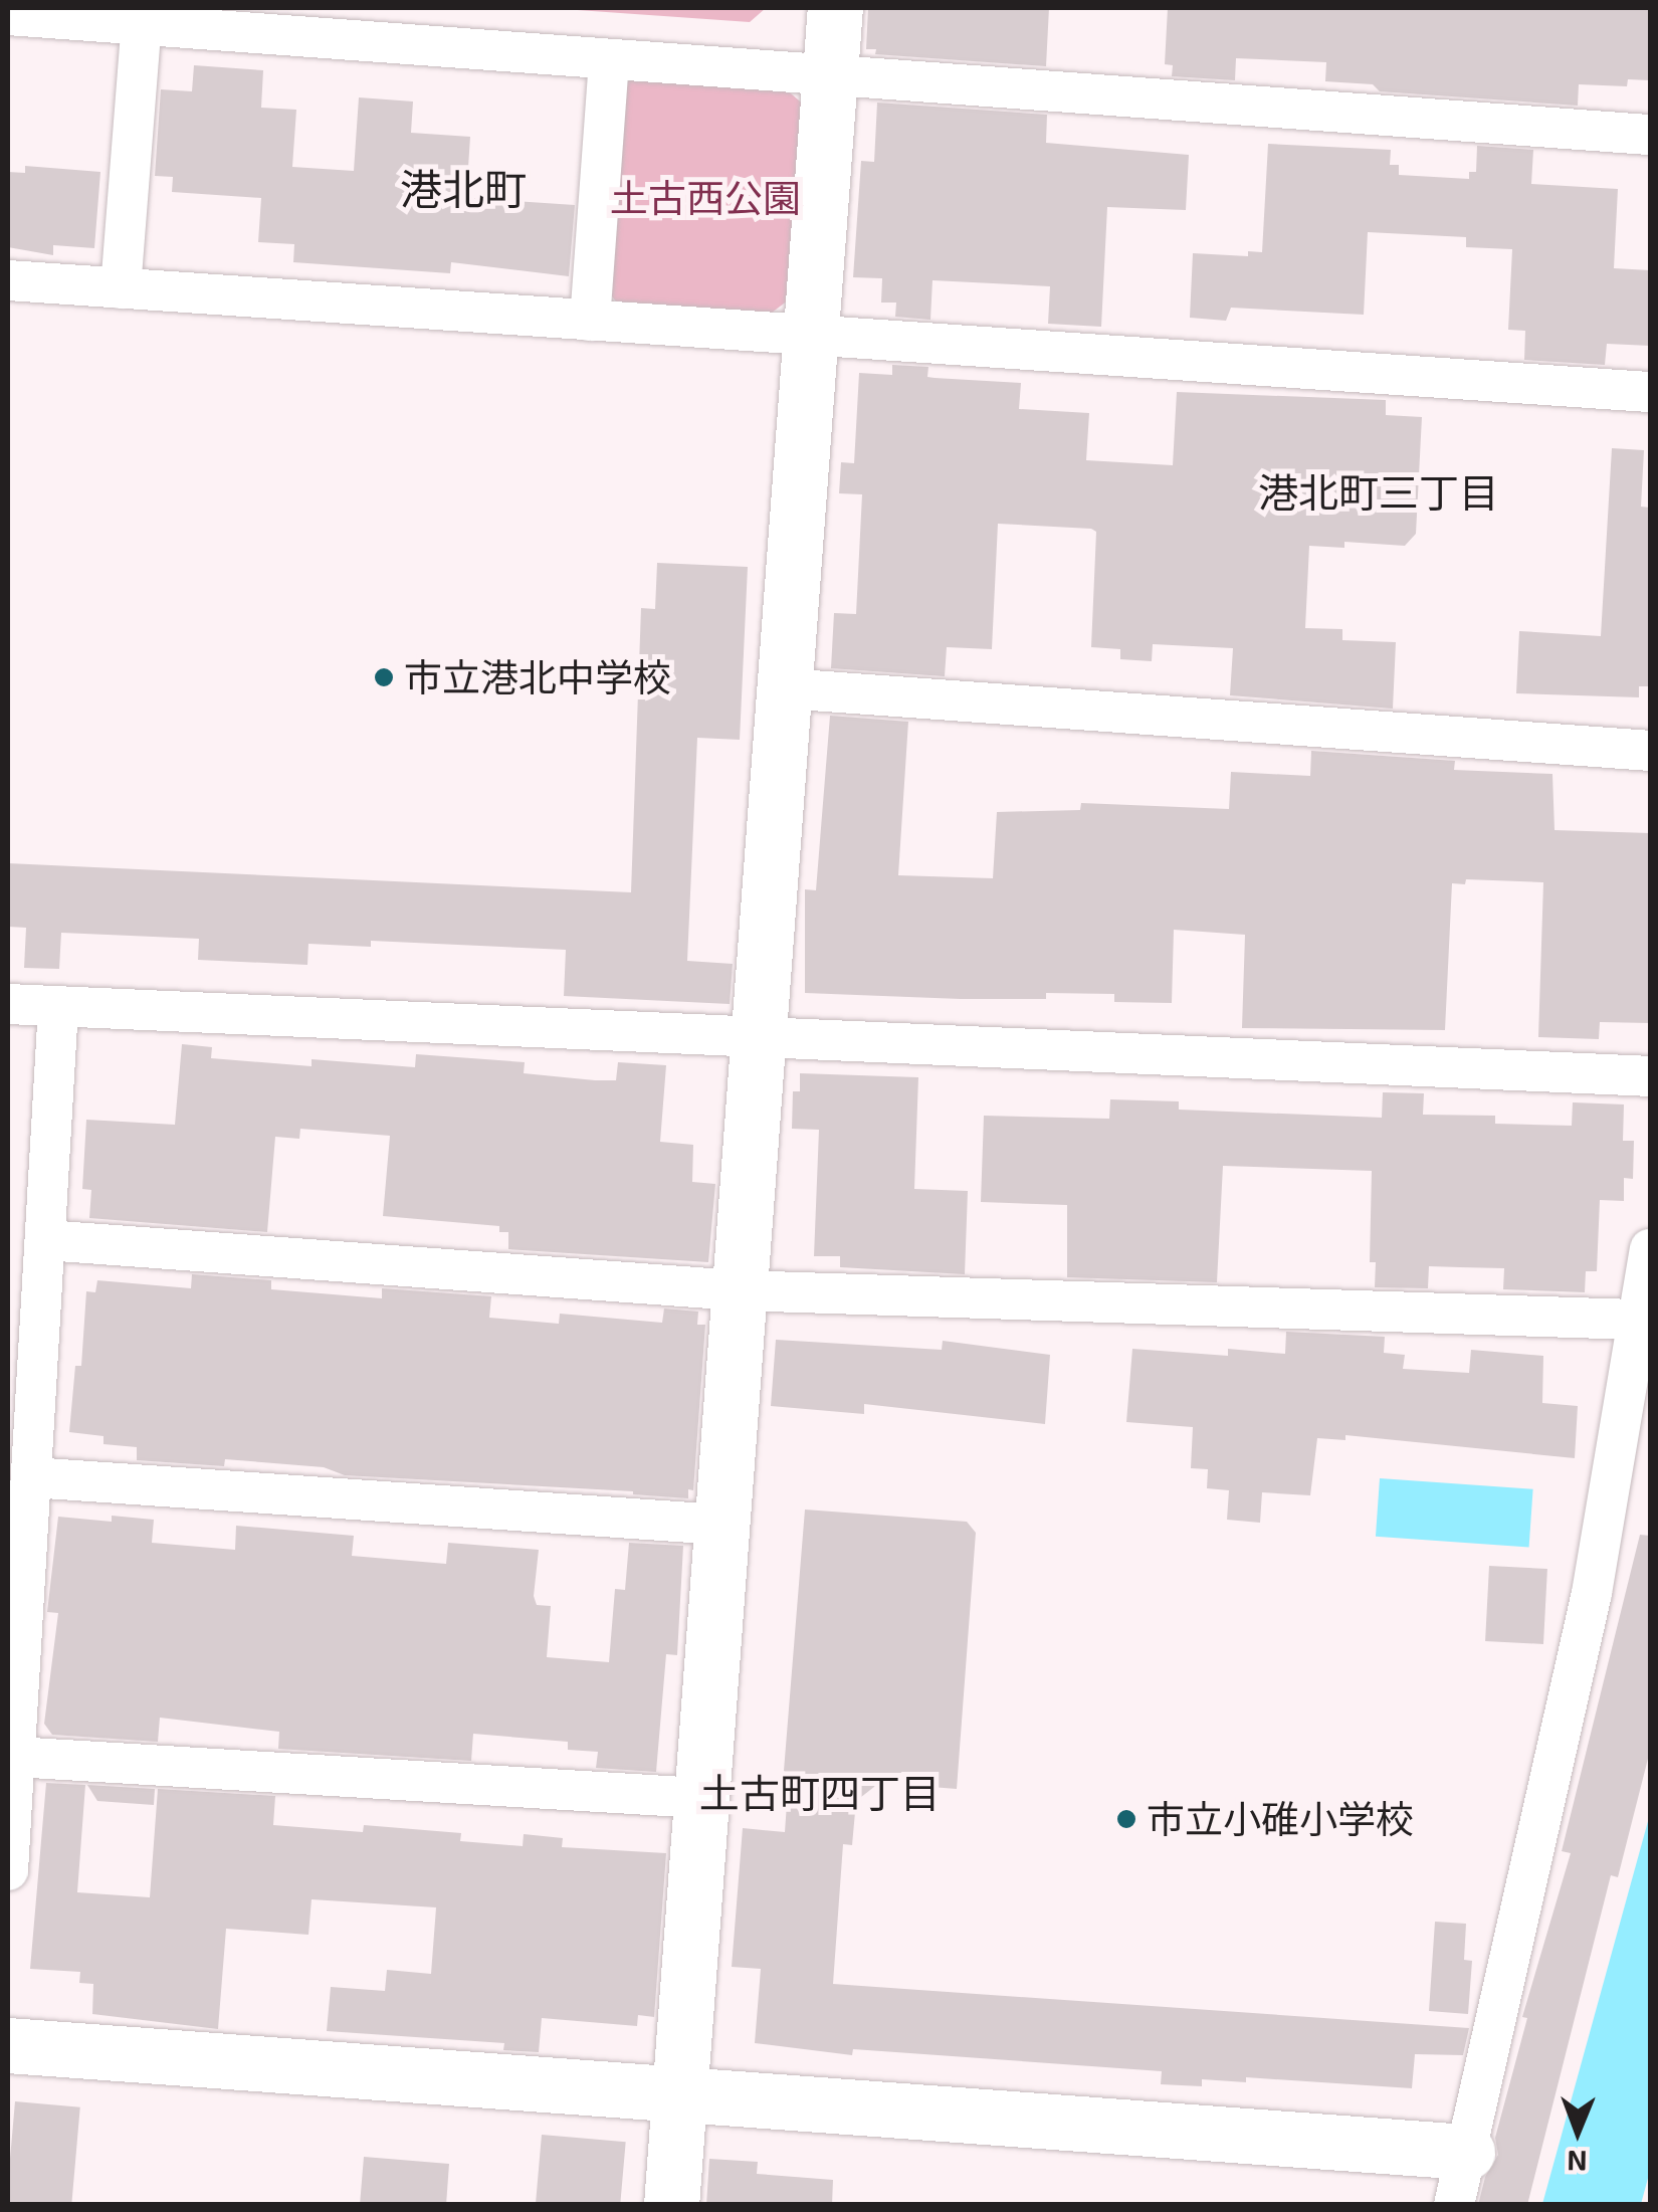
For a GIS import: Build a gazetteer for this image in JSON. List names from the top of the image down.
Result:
{
  "districts": ["港北町", "港北町三丁目", "土古町四丁目"],
  "parks": ["土古西公園"],
  "places": ["市立港北中学校", "市立小碓小学校"],
  "north": "bottom"
}
